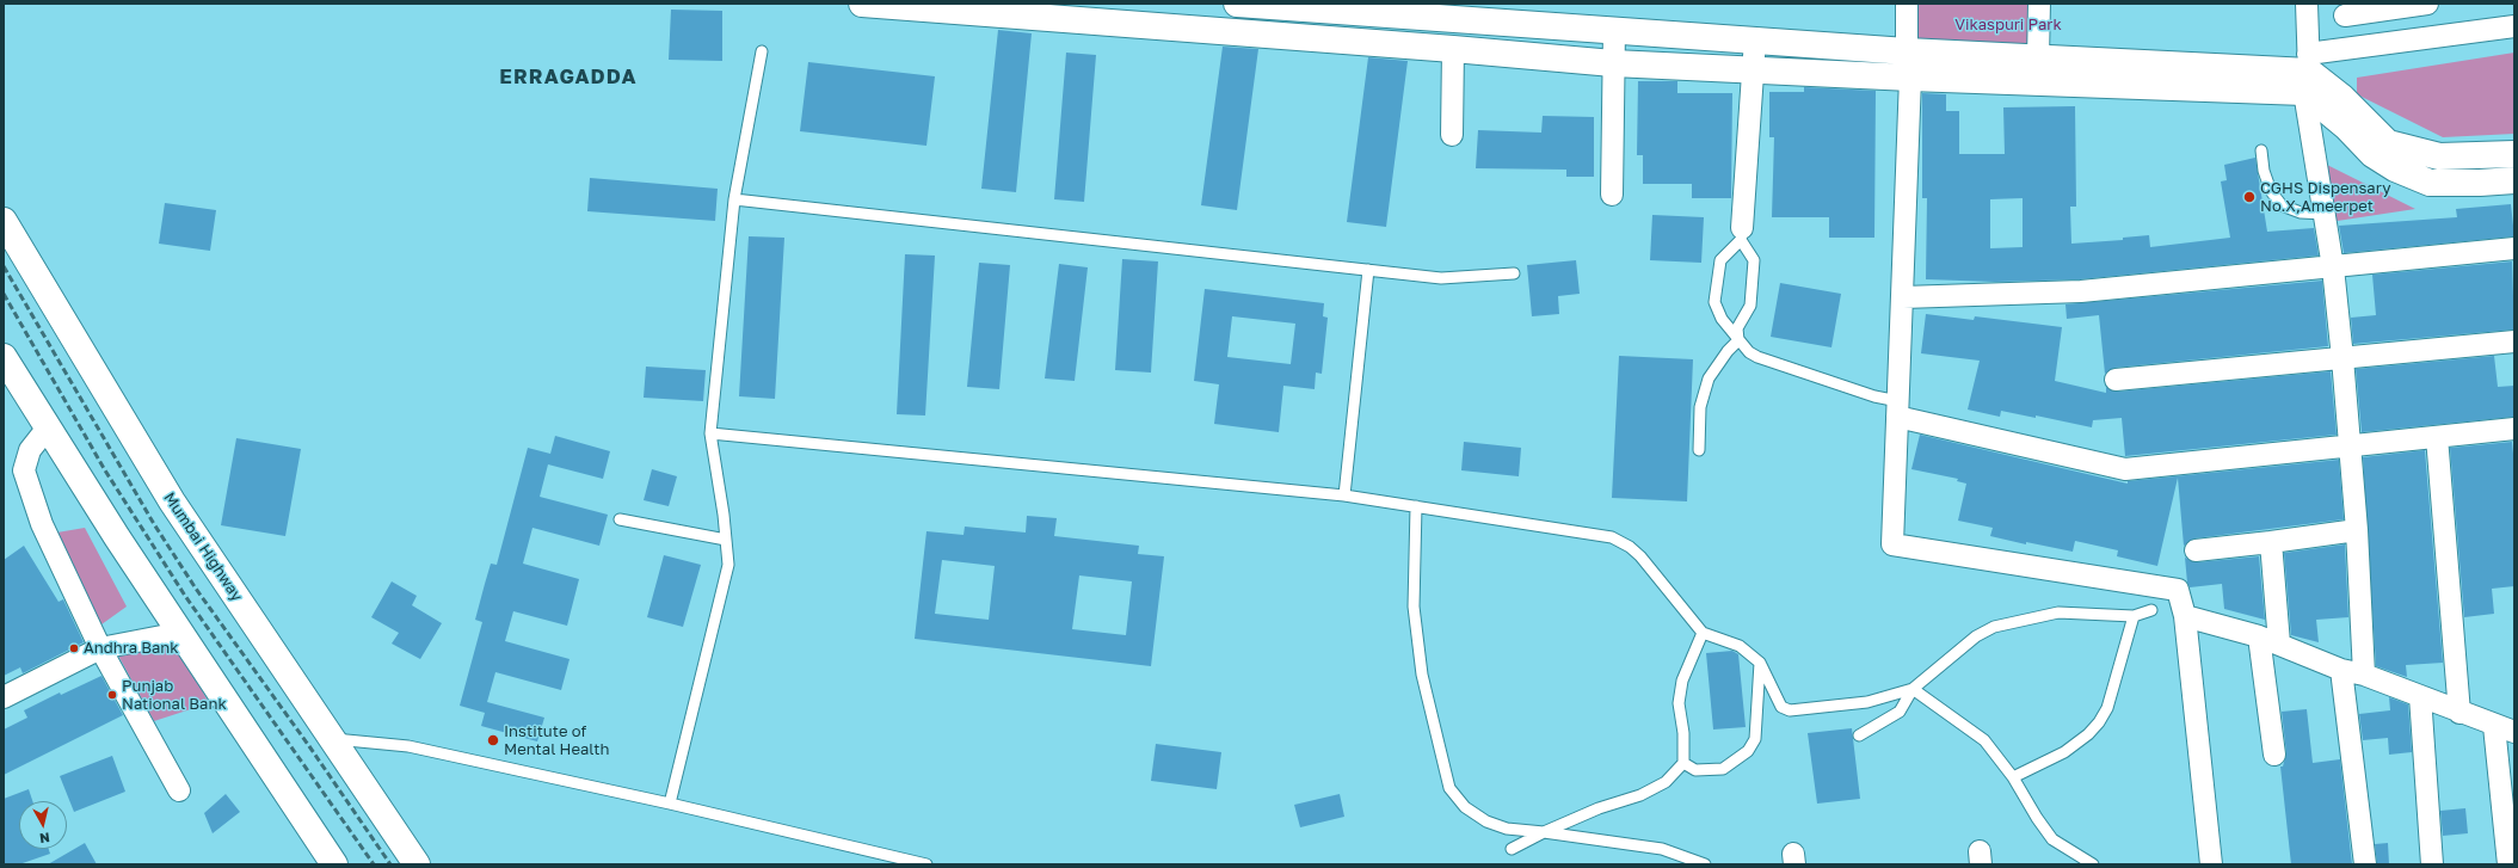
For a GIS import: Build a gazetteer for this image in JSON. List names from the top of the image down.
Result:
{
  "streets": {
    "main road": ["Mumbai Highway"]
  },
  "districts": ["ERRAGADDA"],
  "parks": ["Vikaspuri Park"],
  "places": [
    "CGHS Dispensary No.X,Ameerpet",
    "Andhra Bank",
    "Punjab National Bank",
    "Institute of Mental Health"
  ],
  "north": "bottom"
}
